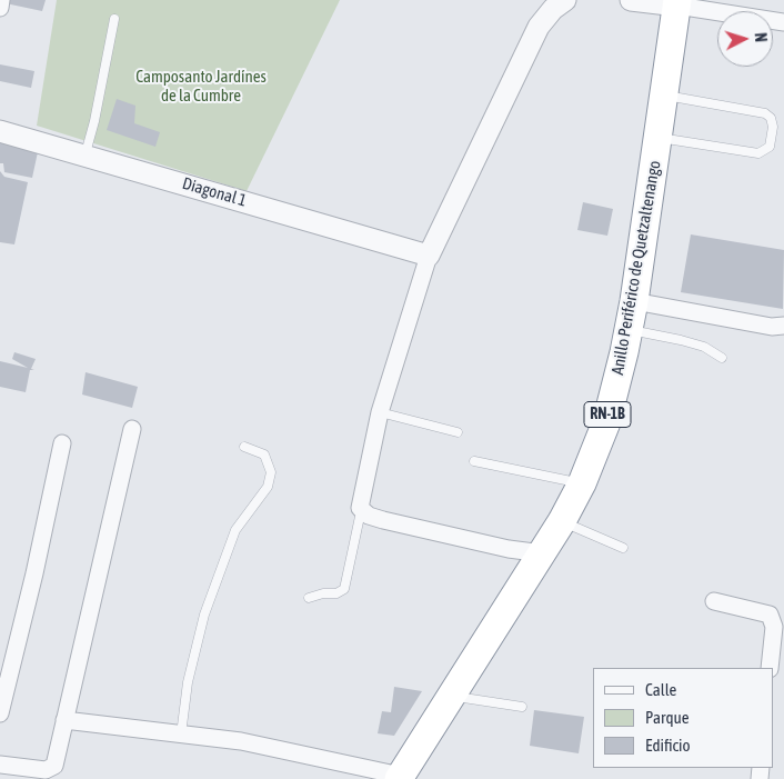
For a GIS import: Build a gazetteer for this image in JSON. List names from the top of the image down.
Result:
{
  "streets": {
    "highway": ["Anillo Periférico de Quetzaltenango", "RN-1B"],
    "street": ["Diagonal 1"]
  },
  "parks": ["Camposanto Jardínes de la Cumbre"],
  "legend": ["Calle", "Parque", "Edificio"],
  "north": "right"
}
